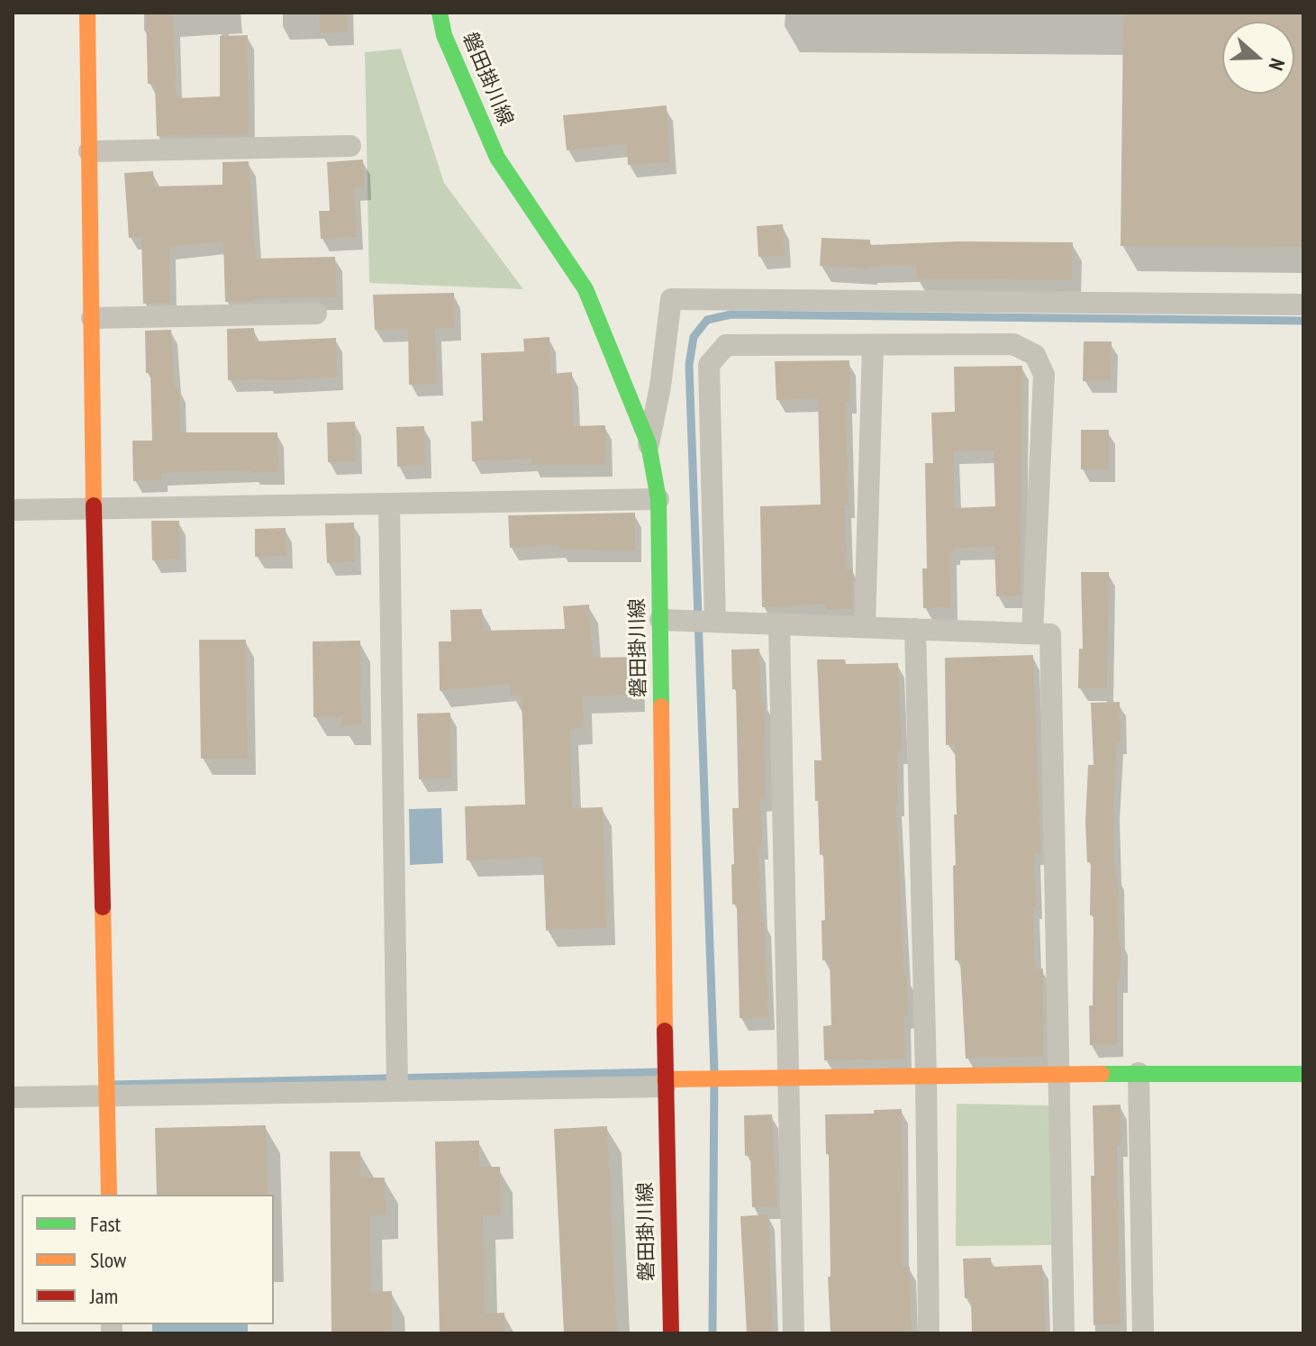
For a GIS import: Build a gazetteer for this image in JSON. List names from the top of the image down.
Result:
{
  "streets": {
    "street": ["磐田掛川線"]
  },
  "legend": ["Fast", "Slow", "Jam"],
  "north": "right"
}
